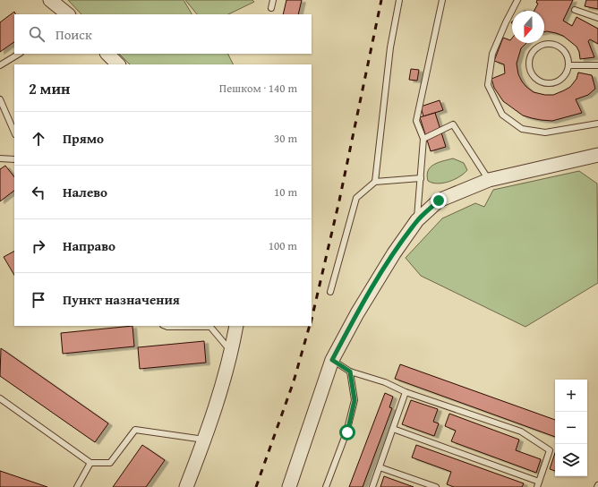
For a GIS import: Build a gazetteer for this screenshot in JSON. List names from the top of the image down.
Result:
{
  "north": "bottom",
  "page": {
    "search": "Поиск",
    "heading": ["2 мин", "Пешком · 140 m"],
    "list": [
      ["Прямо", "30 m"],
      ["Налево", "10 m"],
      ["Направо", "100 m"],
      "Пункт назначения"
    ],
    "map_buttons": ["+", "−"]
  }
}
